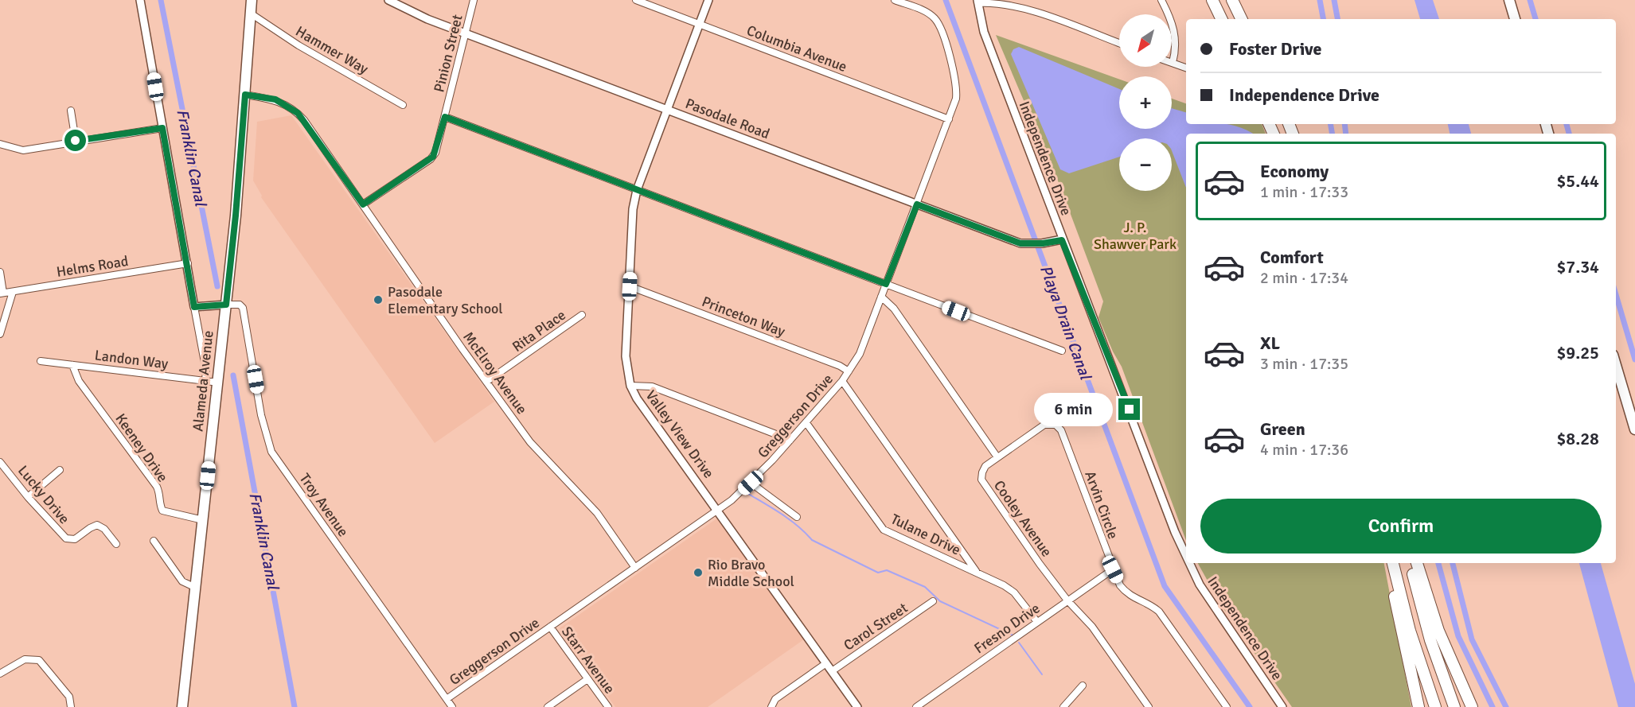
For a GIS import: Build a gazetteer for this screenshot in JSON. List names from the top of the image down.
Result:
{
  "streets": {
    "main road": ["Alameda Avenue"],
    "street": [
      "Columbia Avenue",
      "Hammer Way",
      "Pinion Street",
      "Pasodale Road",
      "Independence Drive",
      "Helms Road",
      "Princeton Way",
      "Rita Place",
      "Landon Way",
      "McElroy Avenue",
      "Greggerson Drive",
      "Valley View Drive",
      "Keeney Drive",
      "Lucky Drive",
      "Troy Avenue",
      "Arvin Circle",
      "Cooley Avenue",
      "Tulane Drive",
      "Carol Street",
      "Fresno Drive",
      "Starr Avenue"
    ]
  },
  "crossings": [
    ["Columbia Avenue", "Greggerson Drive"],
    ["Columbia Avenue", "Valley View Drive"],
    ["Hammer Way", "Alameda Avenue"],
    ["Pinion Street", "Pasodale Road"],
    ["Pinion Street", "McElroy Avenue"],
    ["Pasodale Road", "Independence Drive"],
    ["Pasodale Road", "Greggerson Drive"],
    ["Pasodale Road", "Valley View Drive"],
    ["Princeton Way", "Greggerson Drive"],
    ["Princeton Way", "Valley View Drive"],
    ["Rita Place", "McElroy Avenue"],
    ["Landon Way", "Alameda Avenue"],
    ["Landon Way", "Keeney Drive"],
    ["McElroy Avenue", "Alameda Avenue"],
    ["McElroy Avenue", "Greggerson Drive"],
    ["Alameda Avenue", "Keeney Drive"],
    ["Alameda Avenue", "Troy Avenue"],
    ["Greggerson Drive", "Valley View Drive"],
    ["Greggerson Drive", "Troy Avenue"],
    ["Greggerson Drive", "Cooley Avenue"],
    ["Greggerson Drive", "Tulane Drive"],
    ["Greggerson Drive", "Starr Avenue"],
    ["Valley View Drive", "Carol Street"],
    ["Arvin Circle", "Cooley Avenue"],
    ["Arvin Circle", "Fresno Drive"],
    ["Cooley Avenue", "Fresno Drive"],
    ["Tulane Drive", "Fresno Drive"]
  ],
  "water": ["Franklin Canal", "Playa Drain Canal"],
  "parks": ["J. P. Shawver Park"],
  "places": ["Pasodale Elementary School", "Rio Bravo Middle School"],
  "north": "bottom left",
  "page": {
    "map_buttons": ["+", "−"],
    "banner": ["Foster Drive", "Independence Drive"],
    "list": [
      {
        "name": "Economy",
        "note": "1 min · 17:33",
        "value": "$5.44"
      },
      {
        "name": "Comfort",
        "note": "2 min · 17:34",
        "value": "$7.34"
      },
      {
        "name": "XL",
        "note": "3 min · 17:35",
        "value": "$9.25"
      },
      {
        "name": "Green",
        "note": "4 min · 17:36",
        "value": "$8.28"
      }
    ],
    "bubble": "6 min",
    "buttons": "Confirm"
  }
}
